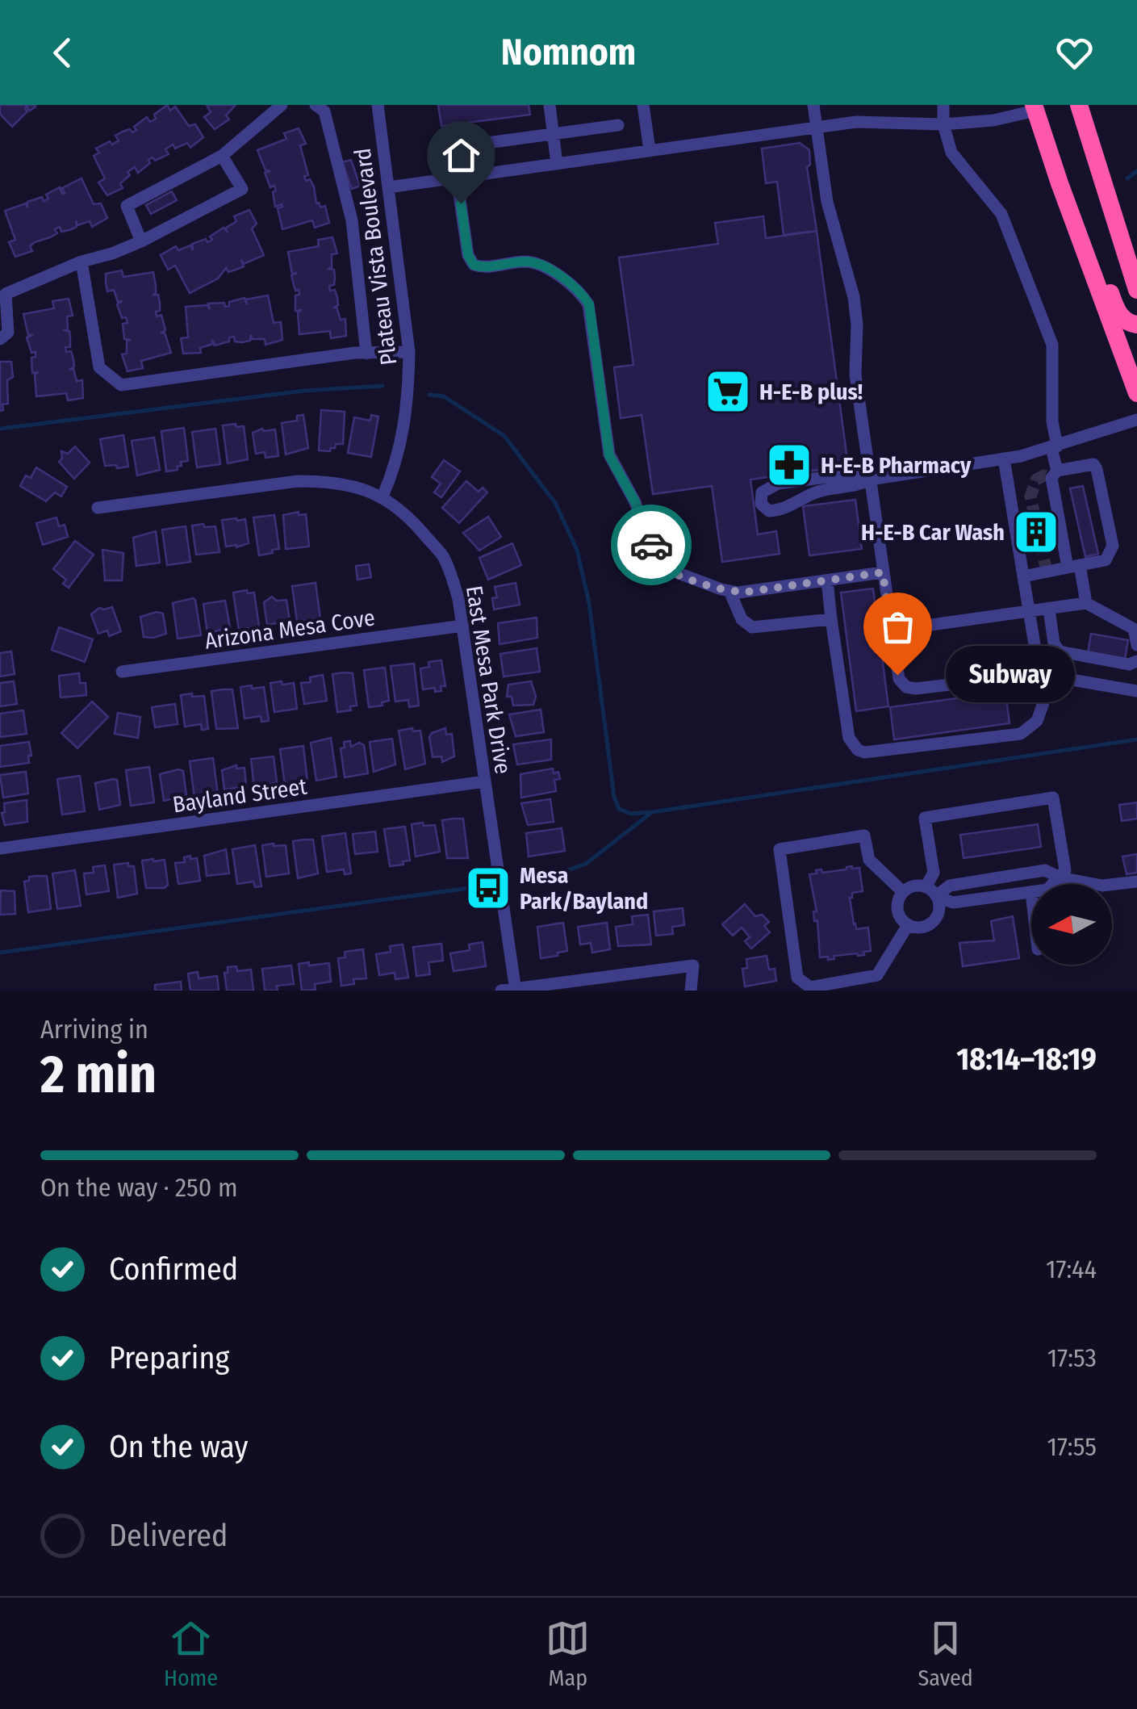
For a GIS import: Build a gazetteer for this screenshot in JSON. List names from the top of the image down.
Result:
{
  "streets": {
    "street": [
      "Plateau Vista Boulevard",
      "Arizona Mesa Cove",
      "East Mesa Park Drive",
      "Bayland Street"
    ]
  },
  "crossings": [
    ["Plateau Vista Boulevard", "East Mesa Park Drive"],
    ["Arizona Mesa Cove", "East Mesa Park Drive"],
    ["East Mesa Park Drive", "Bayland Street"]
  ],
  "places": {
    "supermarket": ["H-E-B plus!"],
    "pharmacy": ["H-E-B Pharmacy"],
    "building": ["H-E-B Car Wash"],
    "other": ["Subway"],
    "bus stop": ["Mesa Park/Bayland"]
  },
  "north": "left",
  "page": {
    "header": "Nomnom",
    "bubble": "Subway",
    "heading": ["2 min", "Arriving in", "18:14–18:19"],
    "bar": "On the way · 250 m",
    "list": [
      ["Confirmed", "17:44"],
      ["Preparing", "17:53"],
      ["On the way", "17:55"],
      "Delivered"
    ],
    "tabs": ["Home", "Map", "Saved"]
  }
}
